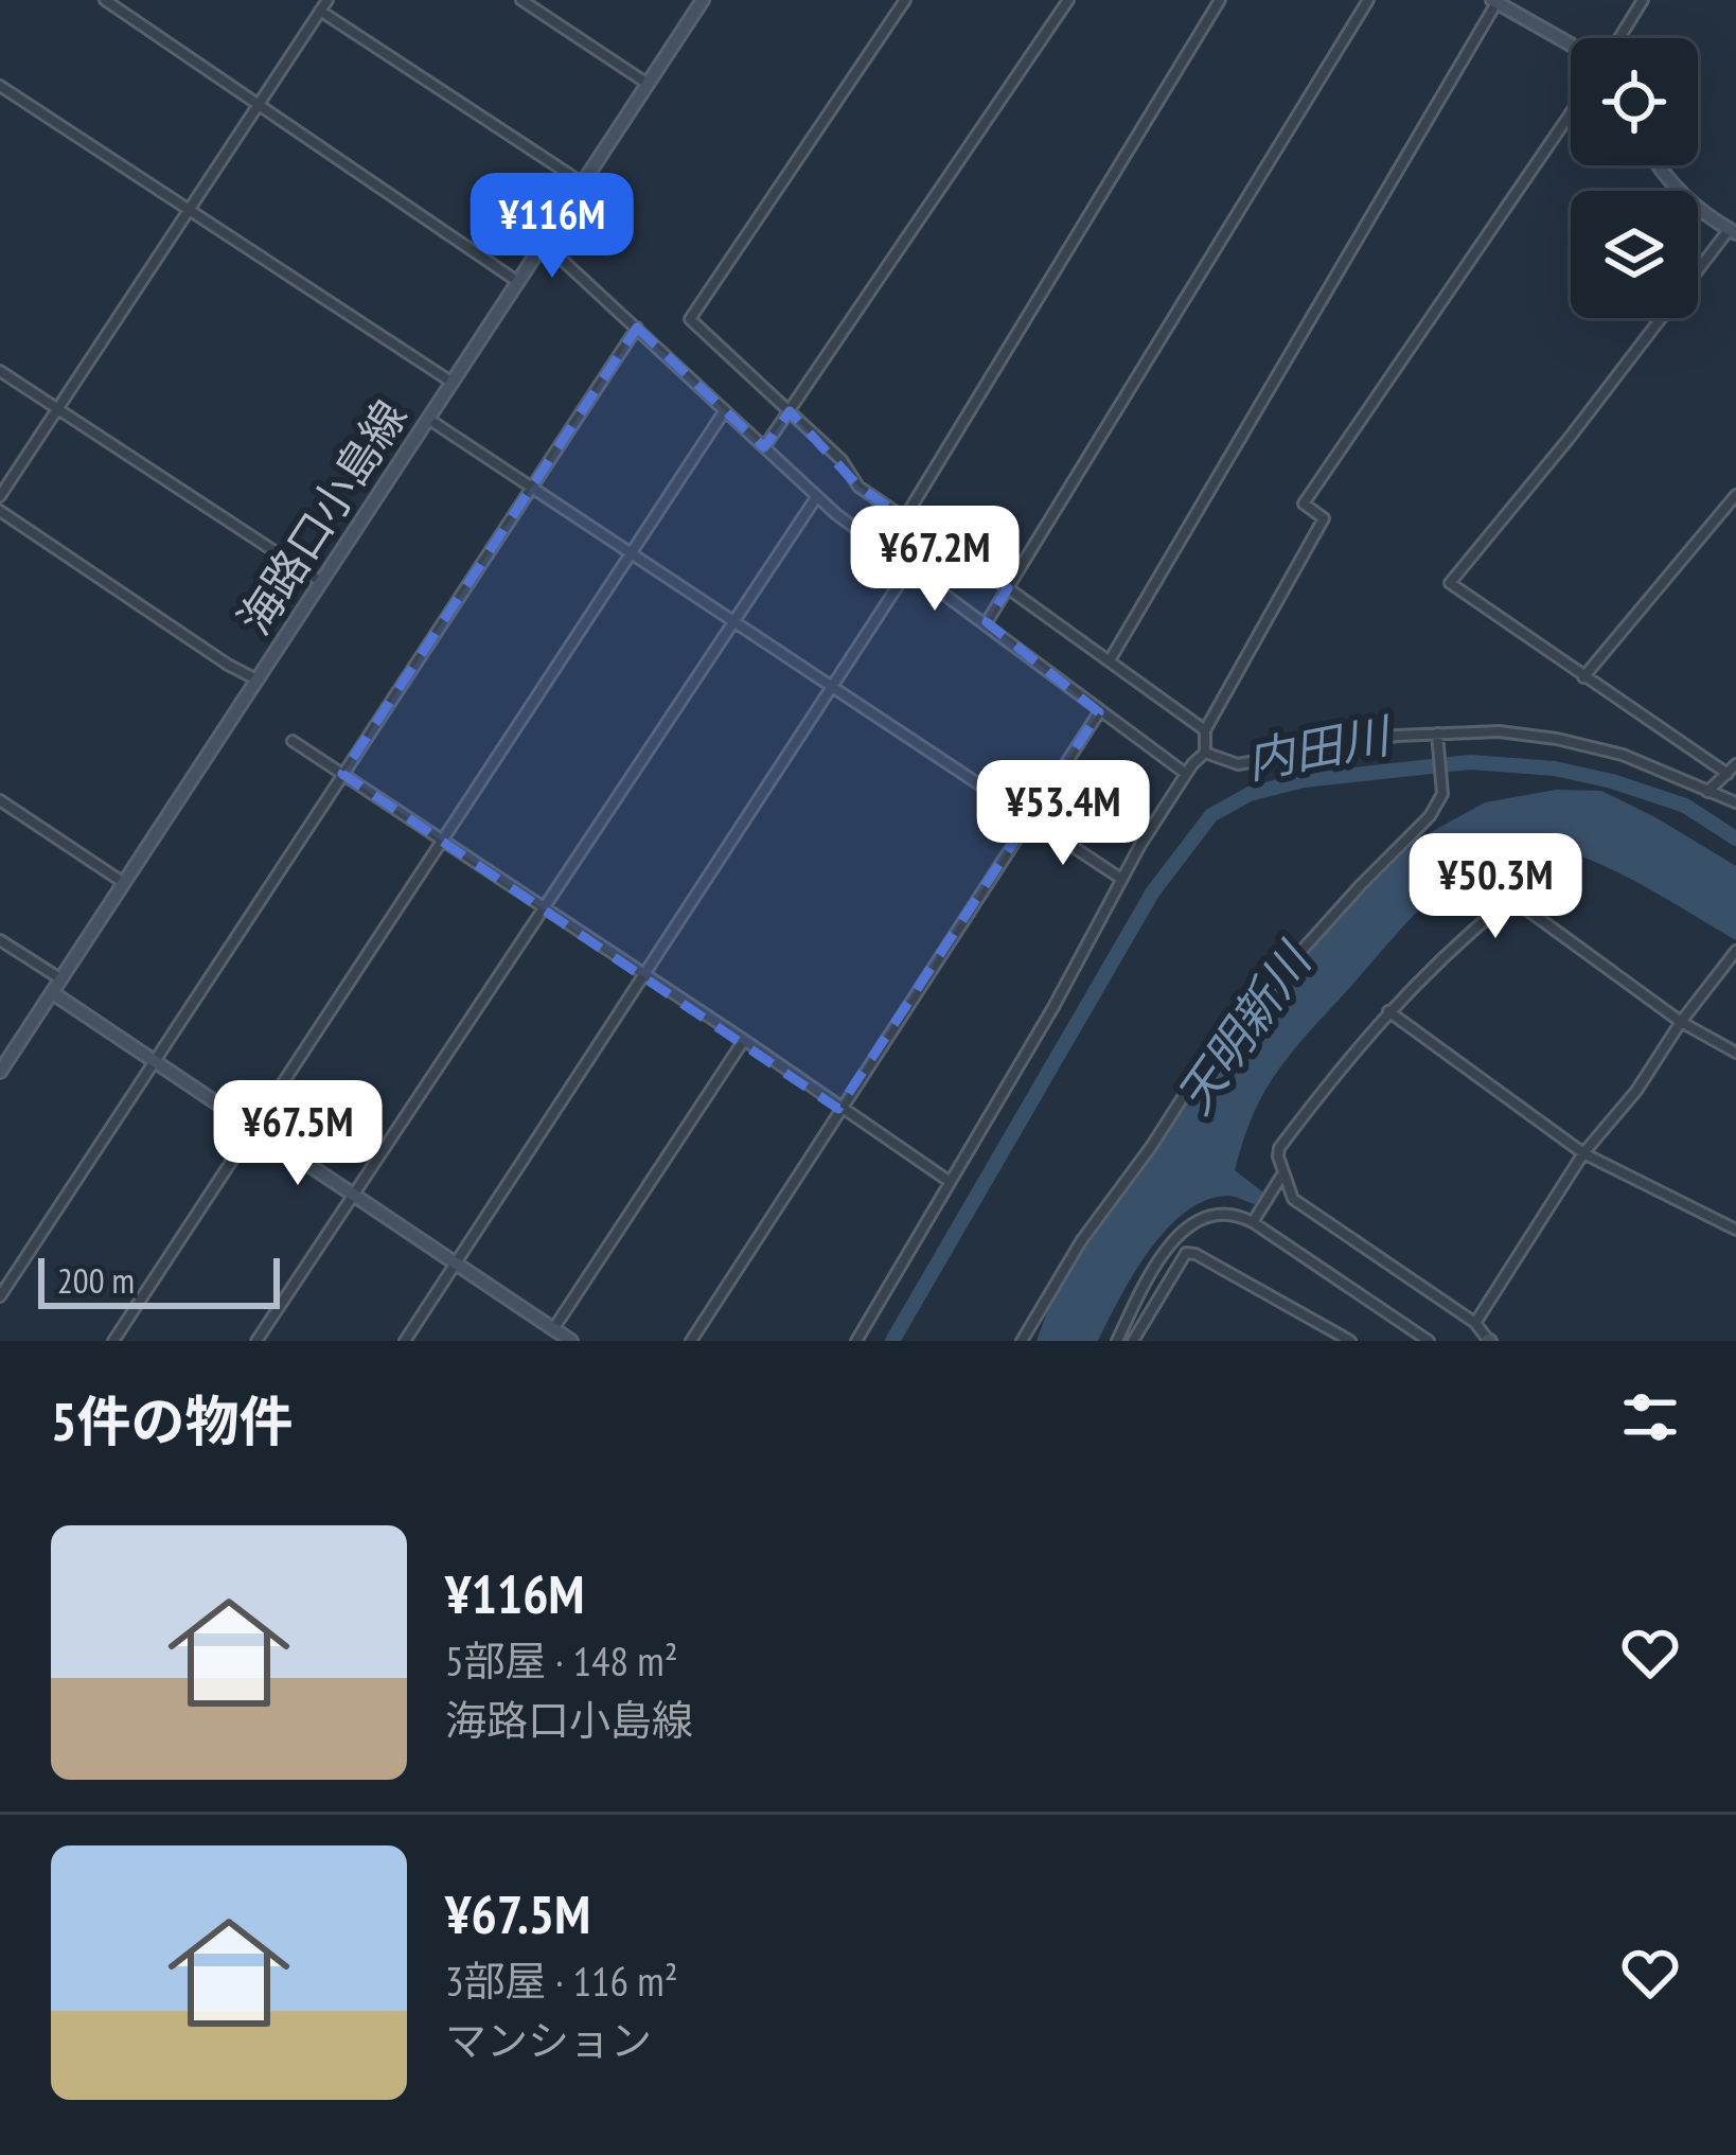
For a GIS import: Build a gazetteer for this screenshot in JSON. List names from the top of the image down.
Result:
{
  "streets": {
    "main road": ["海路口小島線"]
  },
  "water": ["内田川", "天明新川"],
  "scale_bar": "200 m",
  "page": {
    "price": [
      "¥116M",
      "¥67.2M",
      "¥53.4M",
      "¥50.3M",
      "¥67.5M"
    ],
    "scale": "200 m",
    "heading": "5件の物件",
    "list": [
      {
        "name": "¥116M",
        "note": "5部屋 · 148 m² · 海路口小島線"
      },
      {
        "name": "¥67.5M",
        "note": "3部屋 · 116 m² · マンション"
      }
    ]
  }
}
